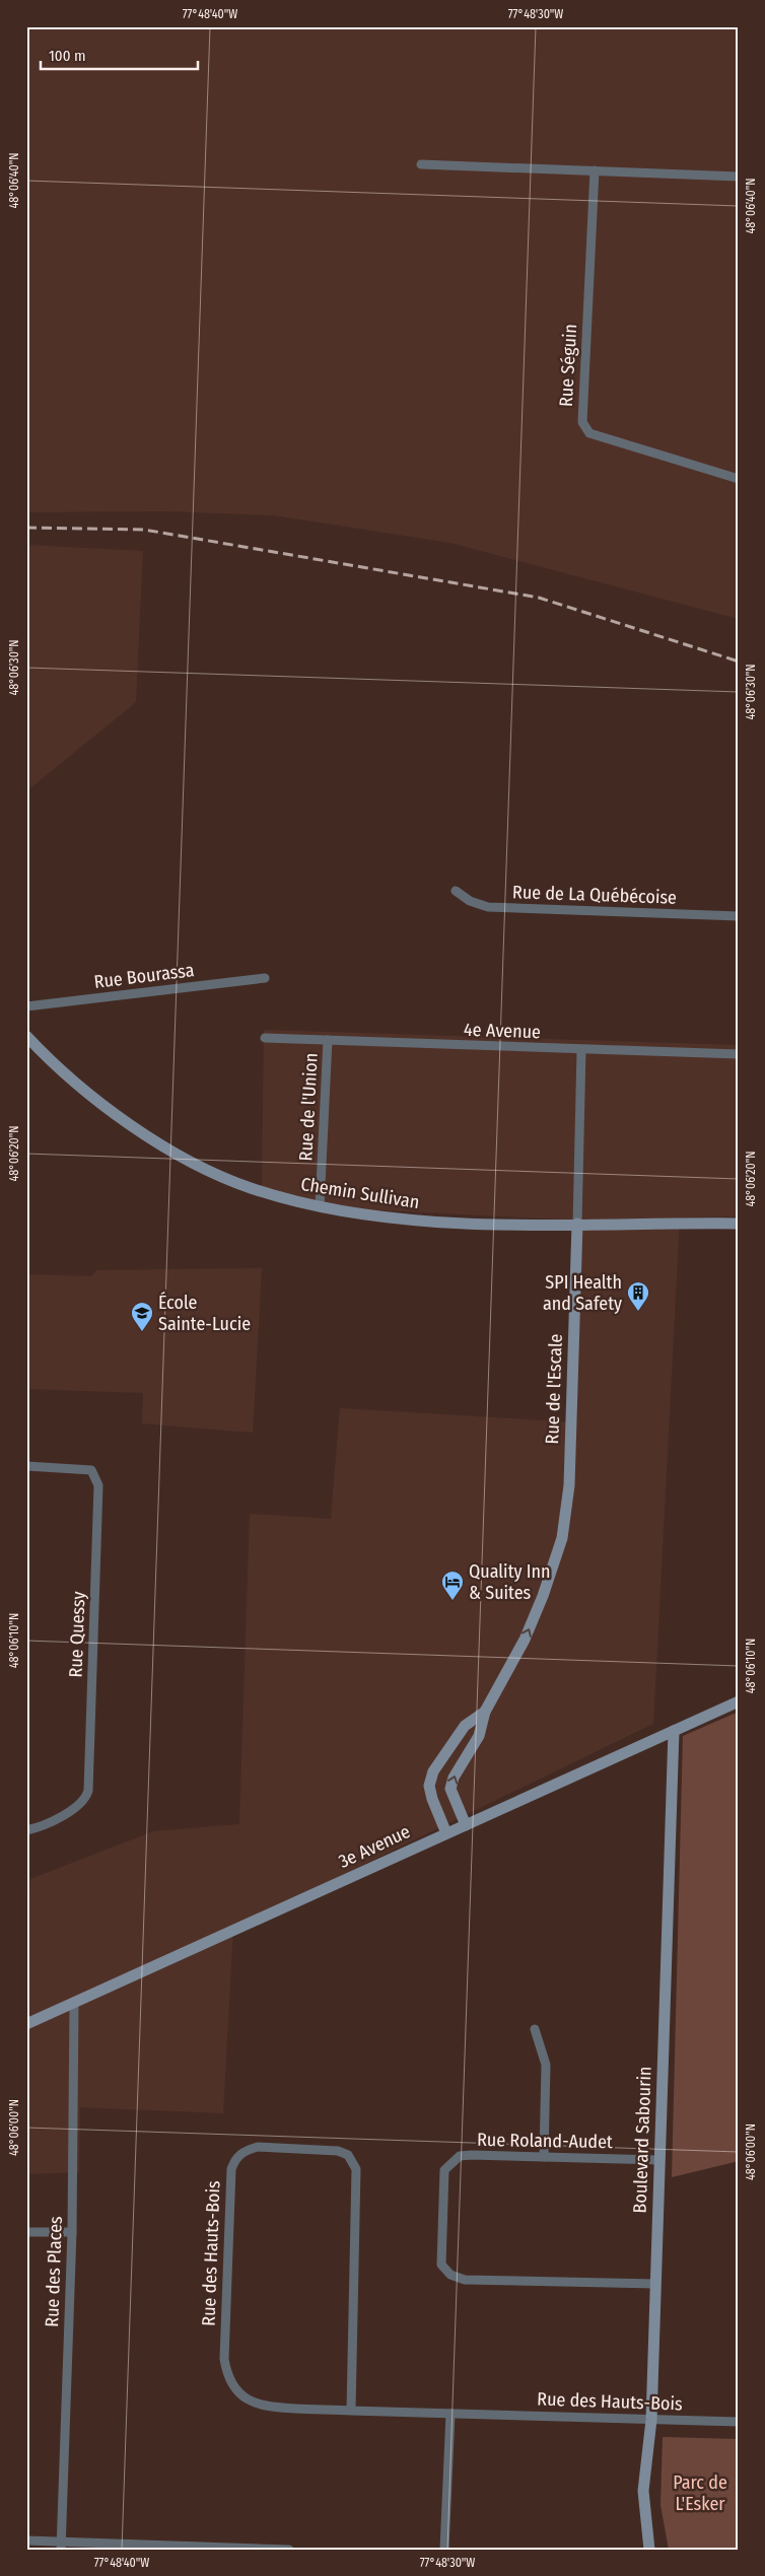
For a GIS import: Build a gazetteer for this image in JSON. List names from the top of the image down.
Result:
{
  "streets": {
    "main road": [
      "Chemin Sullivan",
      "Rue de l'Escale",
      "3e Avenue",
      "Boulevard Sabourin"
    ],
    "street": [
      "Rue Séguin",
      "Rue de La Québécoise",
      "Rue Bourassa",
      "4e Avenue",
      "Rue de l'Union",
      "Rue Quessy",
      "Rue Roland-Audet",
      "Rue des Hauts-Bois",
      "Rue des Places"
    ]
  },
  "crossings": [
    ["4e Avenue", "Rue de l'Union"],
    ["4e Avenue", "Rue de l'Escale"],
    ["Rue de l'Union", "Chemin Sullivan"],
    ["Chemin Sullivan", "Rue de l'Escale"],
    ["Rue de l'Escale", "3e Avenue"],
    ["3e Avenue", "Boulevard Sabourin"],
    ["3e Avenue", "Rue des Places"],
    ["Boulevard Sabourin", "Rue Roland-Audet"],
    ["Boulevard Sabourin", "Rue des Hauts-Bois"]
  ],
  "one_way": ["Rue de l'Escale"],
  "parks": ["Parc de L'Esker"],
  "places": {
    "building": ["SPI Health and Safety"],
    "school or university": ["École Sainte-Lucie"],
    "hotel": ["Quality Inn & Suites"]
  },
  "scale_bar": "100 m",
  "coordinates": [
    "77°48'40\"W",
    "77°48'30\"W",
    "48°06'40\"N",
    "48°06'30\"N",
    "48°06'20\"N",
    "48°06'10\"N",
    "48°06'00\"N"
  ]
}
